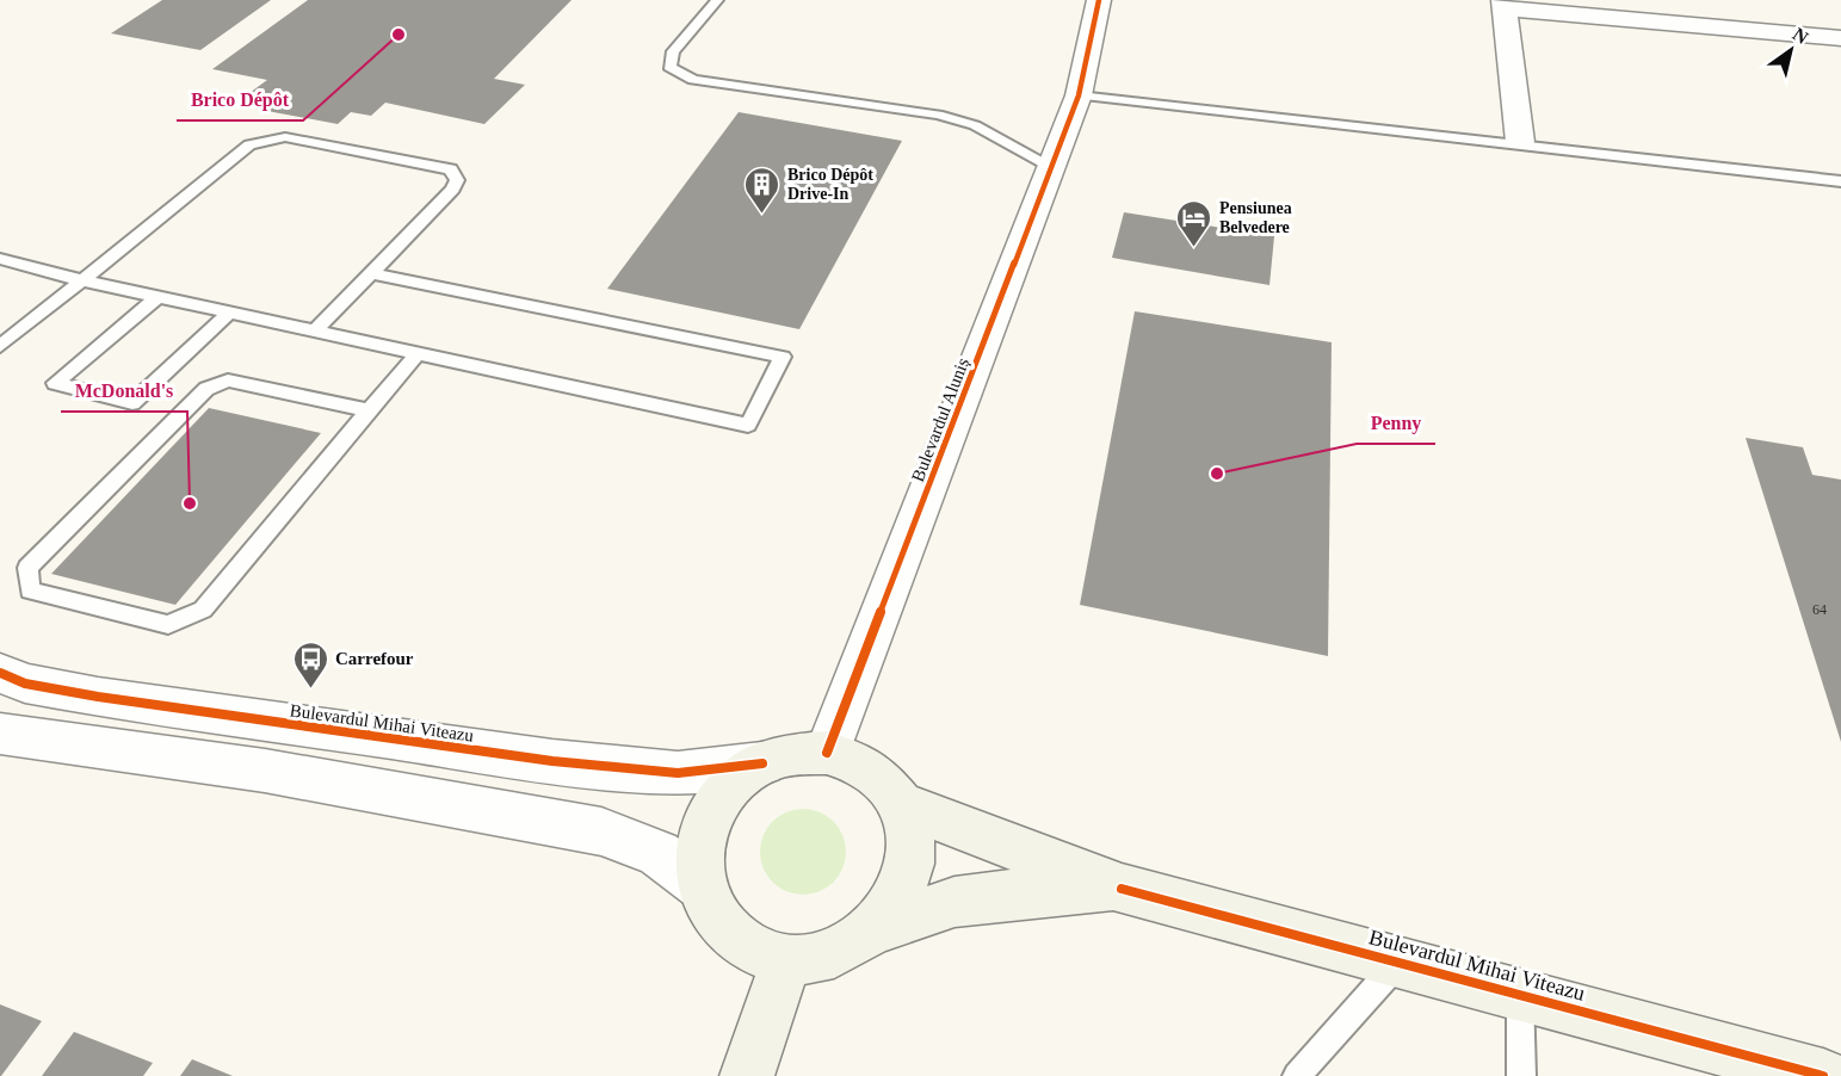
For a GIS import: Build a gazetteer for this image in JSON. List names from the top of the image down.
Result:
{
  "streets": {
    "main road": ["Bulevardul Mihai Viteazu"],
    "street": ["Bulevardul Aluniș"]
  },
  "crossings": [
    ["Bulevardul Aluniș", "Bulevardul Mihai Viteazu"]
  ],
  "places": {
    "other": ["Brico Dépôt", "Penny", "McDonald's"],
    "building": ["Brico Dépôt Drive-In"],
    "hotel": ["Pensiunea Belvedere"],
    "bus stop": ["Carrefour"]
  },
  "house_numbers": ["64"],
  "north": "top right"
}
